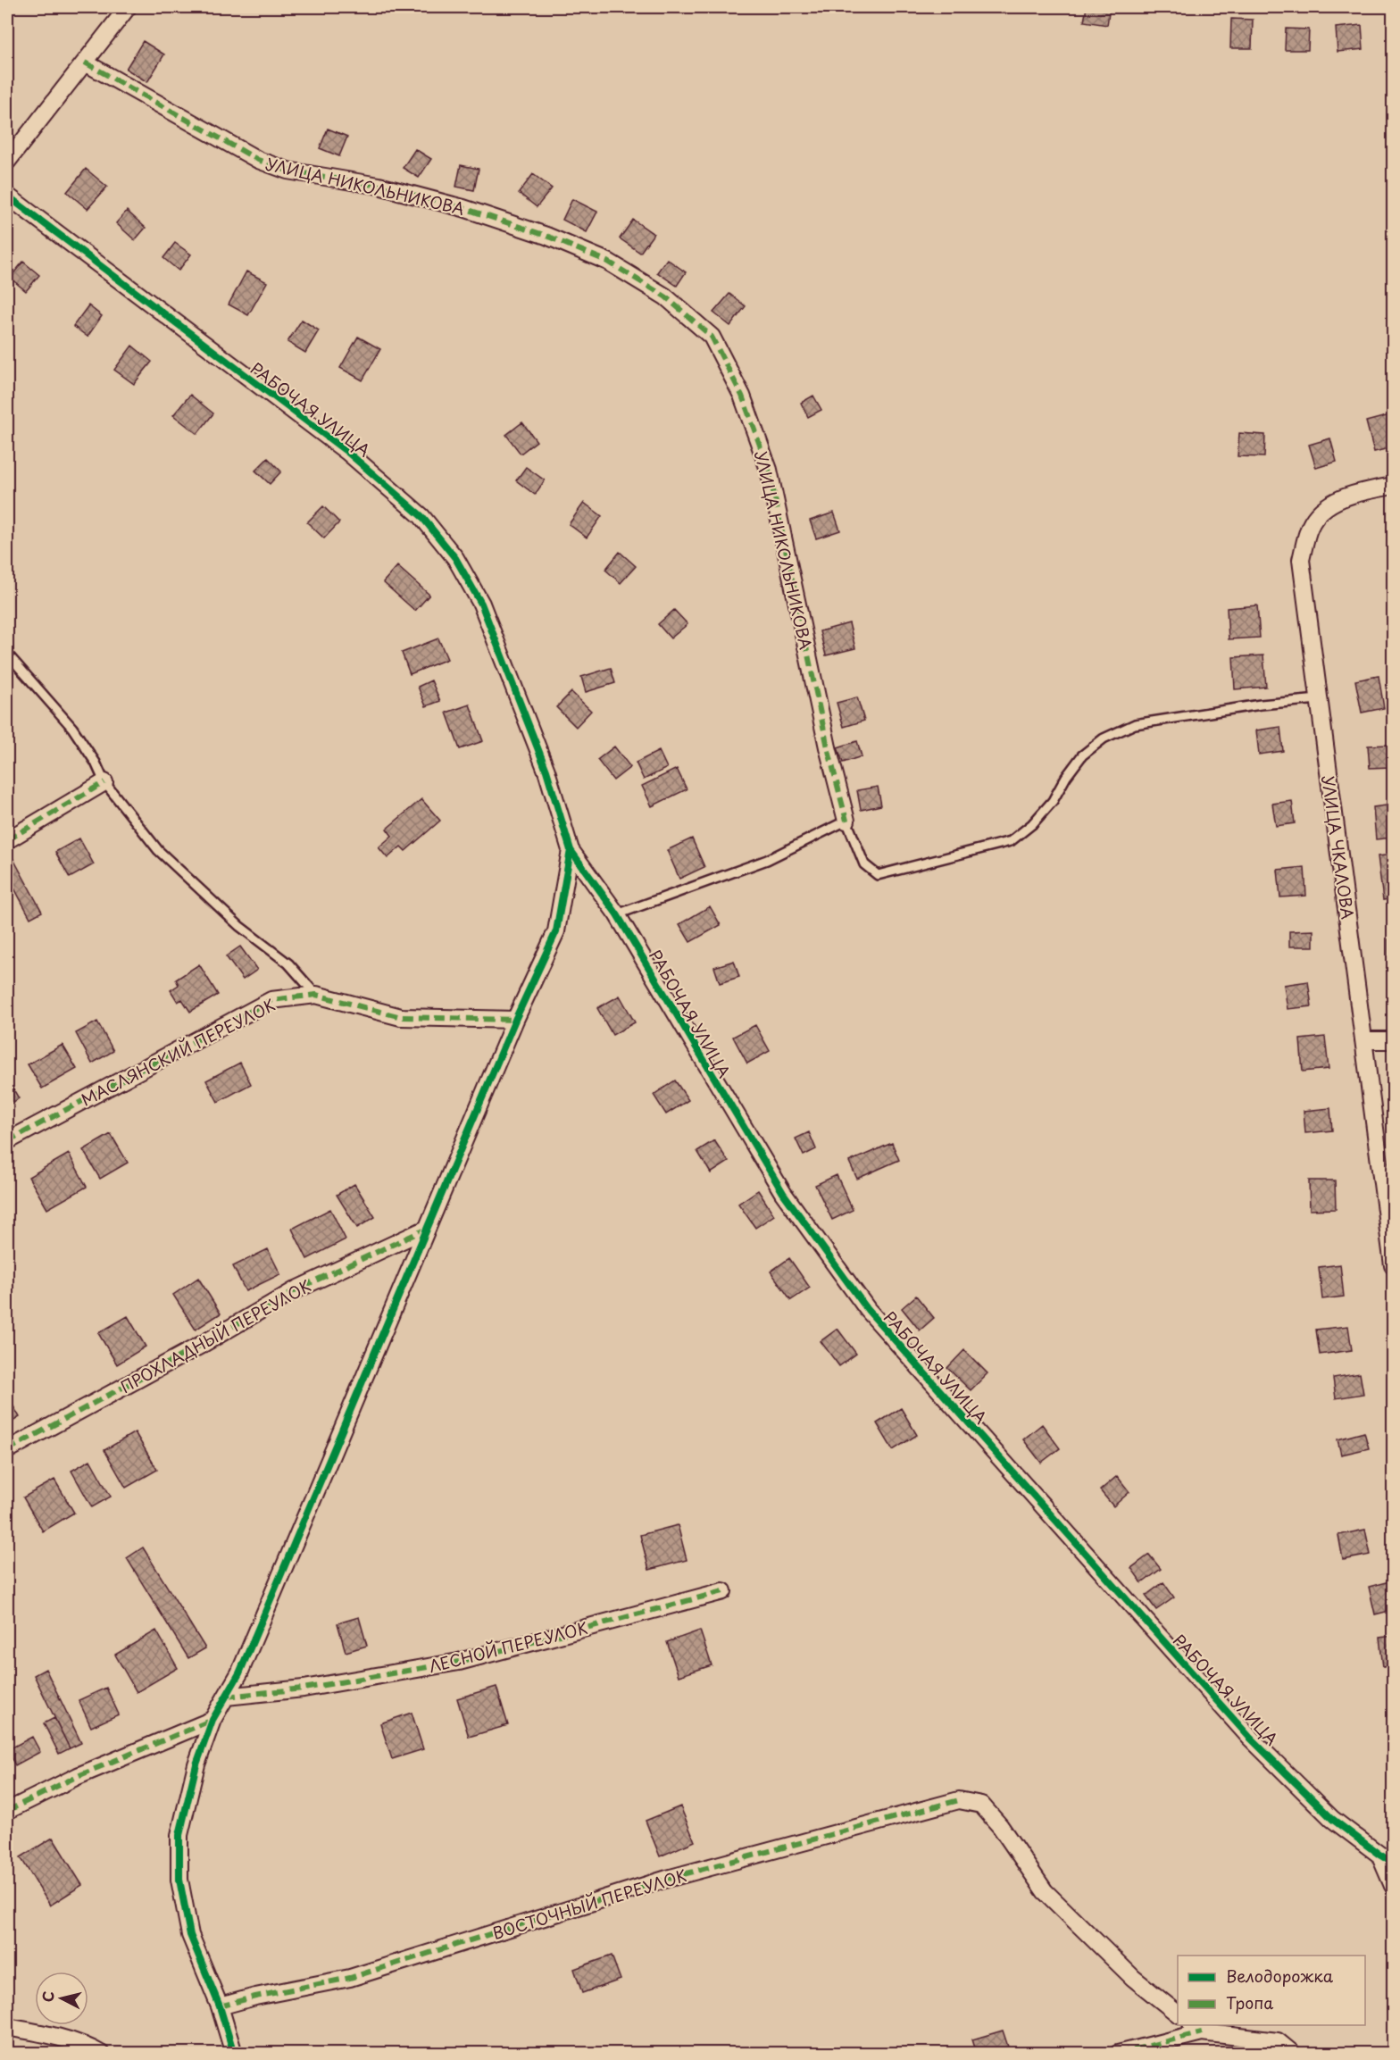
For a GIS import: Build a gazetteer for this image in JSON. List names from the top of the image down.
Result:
{
  "streets": {
    "street": [
      "УЛИЦА НИКОЛЬНИКОВА",
      "РАБОЧАЯ УЛИЦА",
      "УЛИЦА ЧКАЛОВА",
      "МАСЛЯНСКИЙ ПЕРЕУЛОК",
      "ПРОХЛАДНЫЙ ПЕРЕУЛОК",
      "ЛЕСНОЙ ПЕРЕУЛОК",
      "ВОСТОЧНЫЙ ПЕРЕУЛОК"
    ]
  },
  "legend": ["Велодорожка", "Тропа"],
  "north": "left"
}
